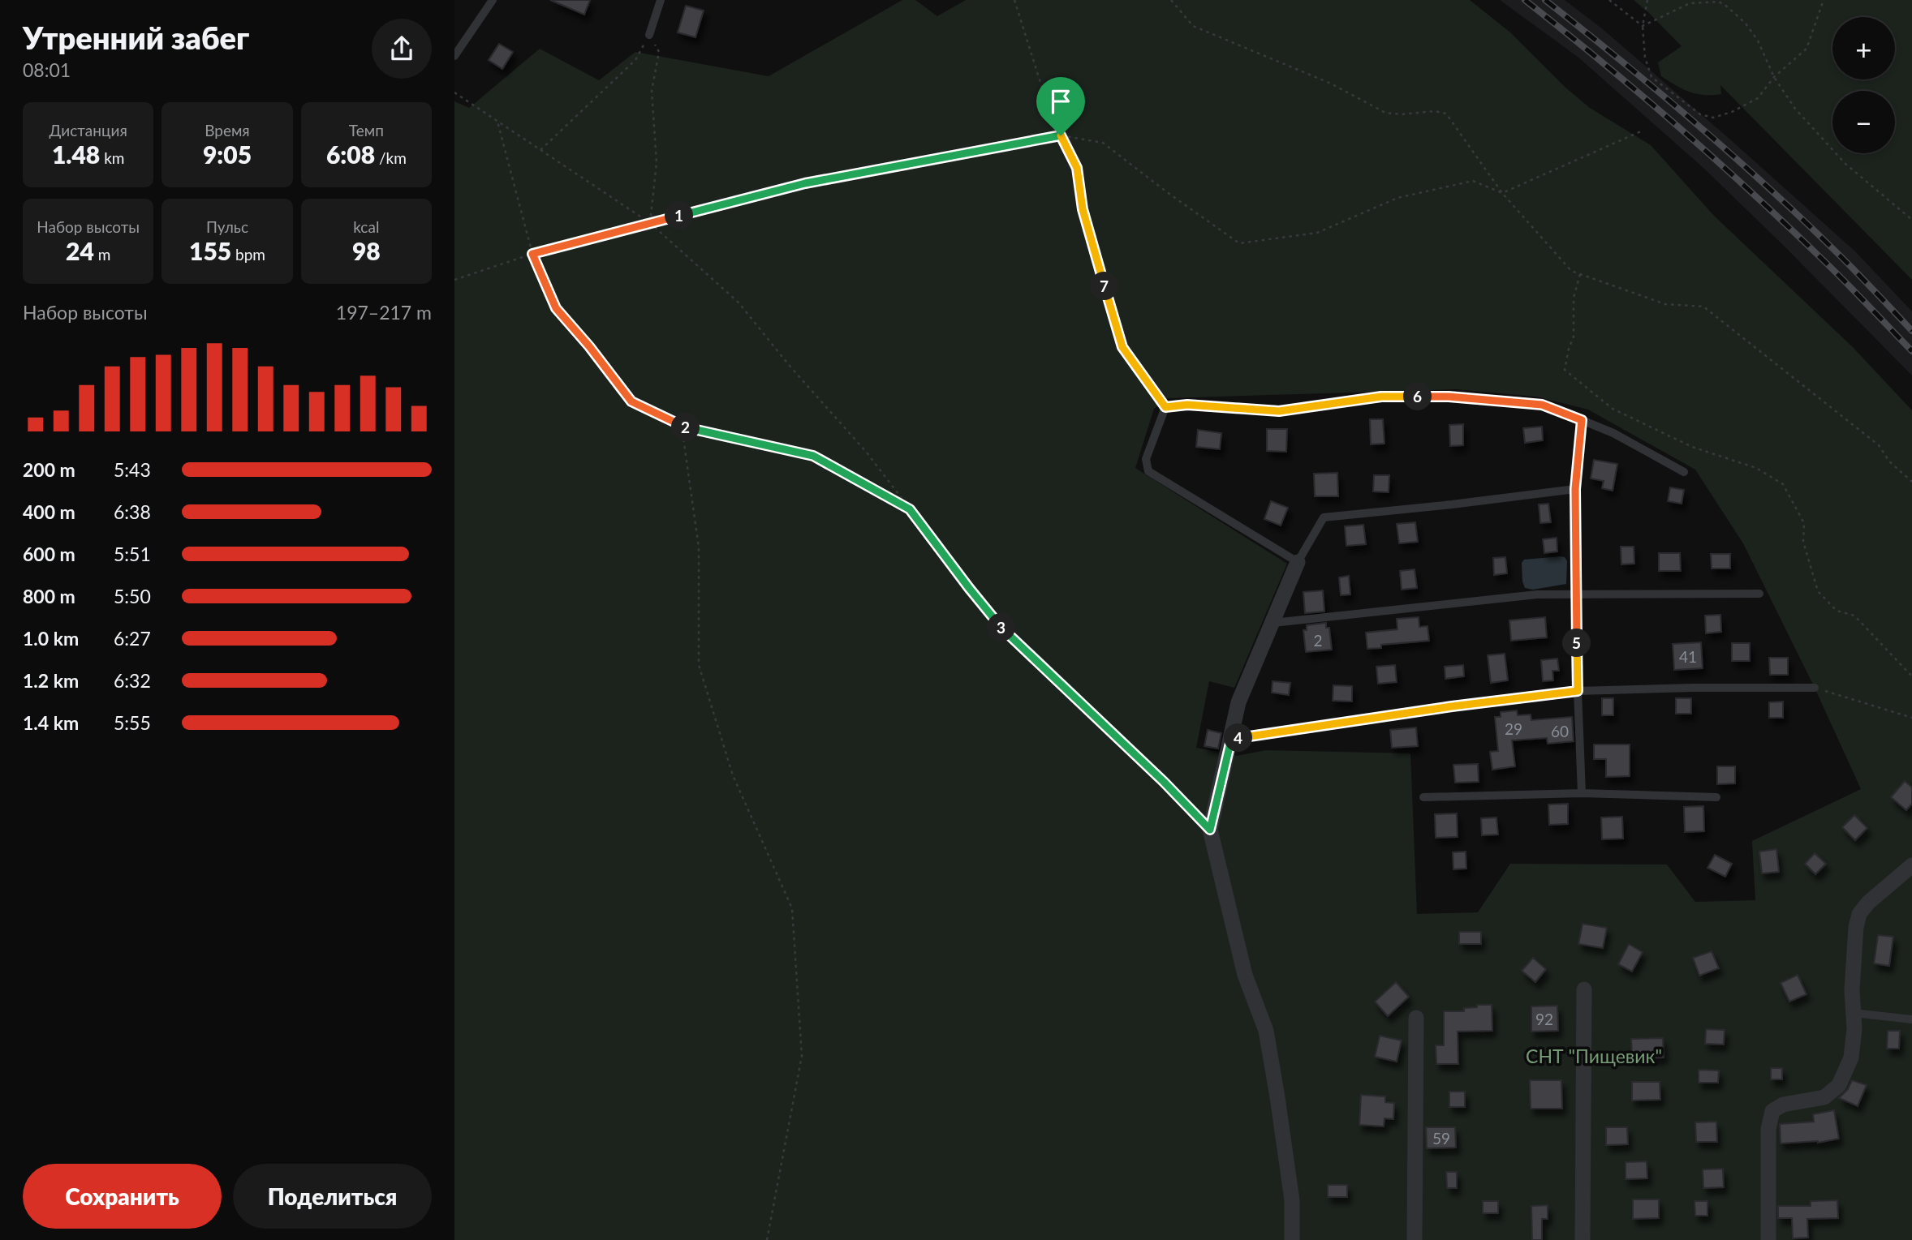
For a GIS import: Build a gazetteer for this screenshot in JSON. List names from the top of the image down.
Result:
{
  "parks": ["СНТ \"Пищевик\""],
  "house_numbers": [
    "2",
    "41",
    "29",
    "60",
    "92",
    "59"
  ],
  "page": {
    "heading": ["Утренний забег", "08:01"],
    "map_buttons": ["+", "−"],
    "stats": [
      ["Дистанция", "1.48 km"],
      ["Время", "9:05"],
      ["Темп", "6:08 /km"],
      ["Набор высоты", "24 m"],
      ["Пульс", "155 bpm"],
      ["kcal", "98"]
    ],
    "pins": [
      "1",
      "7",
      "6",
      "2",
      "3",
      "5",
      "4"
    ],
    "chart": ["Набор высоты", "197–217 m"],
    "list": [
      {
        "name": "200 m",
        "note": "5:43"
      },
      {
        "name": "400 m",
        "note": "6:38"
      },
      {
        "name": "600 m",
        "note": "5:51"
      },
      {
        "name": "800 m",
        "note": "5:50"
      },
      {
        "name": "1.0 km",
        "note": "6:27"
      },
      {
        "name": "1.2 km",
        "note": "6:32"
      },
      {
        "name": "1.4 km",
        "note": "5:55"
      }
    ],
    "buttons": ["Сохранить", "Поделиться"]
  }
}
